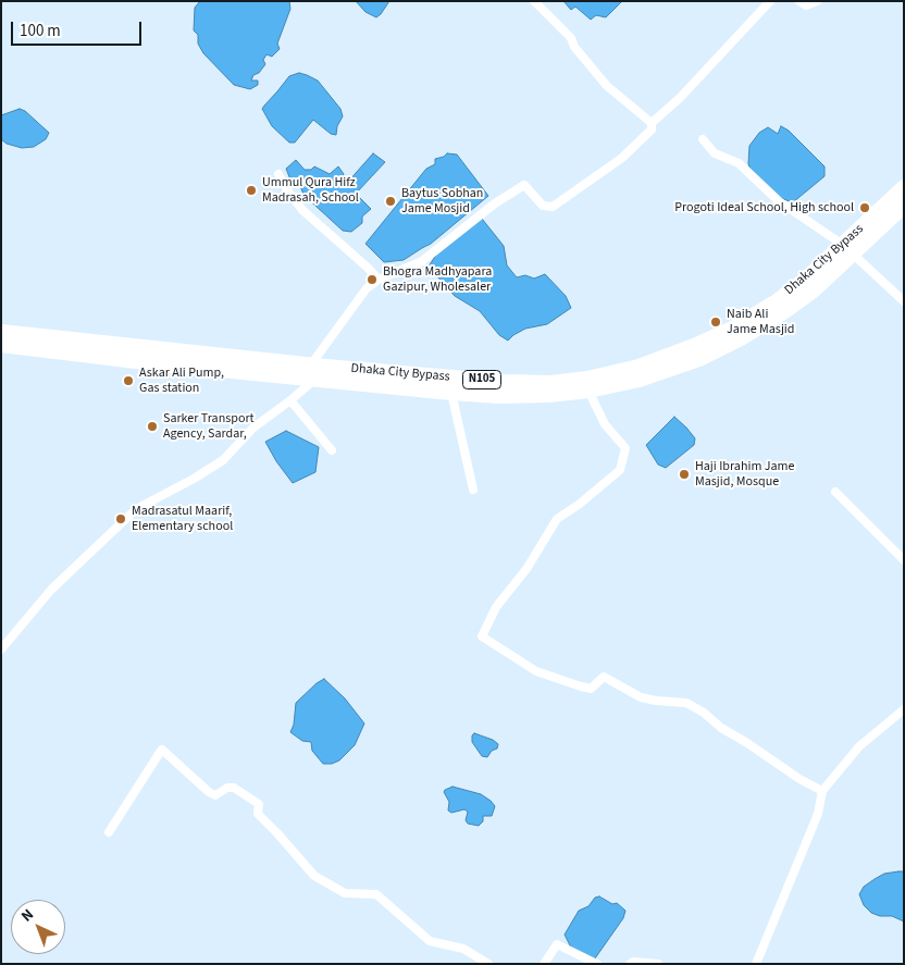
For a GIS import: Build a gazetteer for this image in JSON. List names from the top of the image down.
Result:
{
  "streets": {
    "highway": ["Dhaka City Bypass", "N105"]
  },
  "places": [
    "Ummul Qura Hifz Madrasah, School",
    "Baytus Sobhan Jame Mosjid",
    "Progoti Ideal School, High school",
    "Bhogra Madhyapara Gazipur, Wholesaler",
    "Naib Ali Jame Masjid",
    "Askar Ali Pump, Gas station",
    "Sarker Transport Agency, Sardar,",
    "Haji Ibrahim Jame Masjid, Mosque",
    "Madrasatul Maarif, Elementary school"
  ],
  "scale_bar": "100 m",
  "north": "top left"
}
